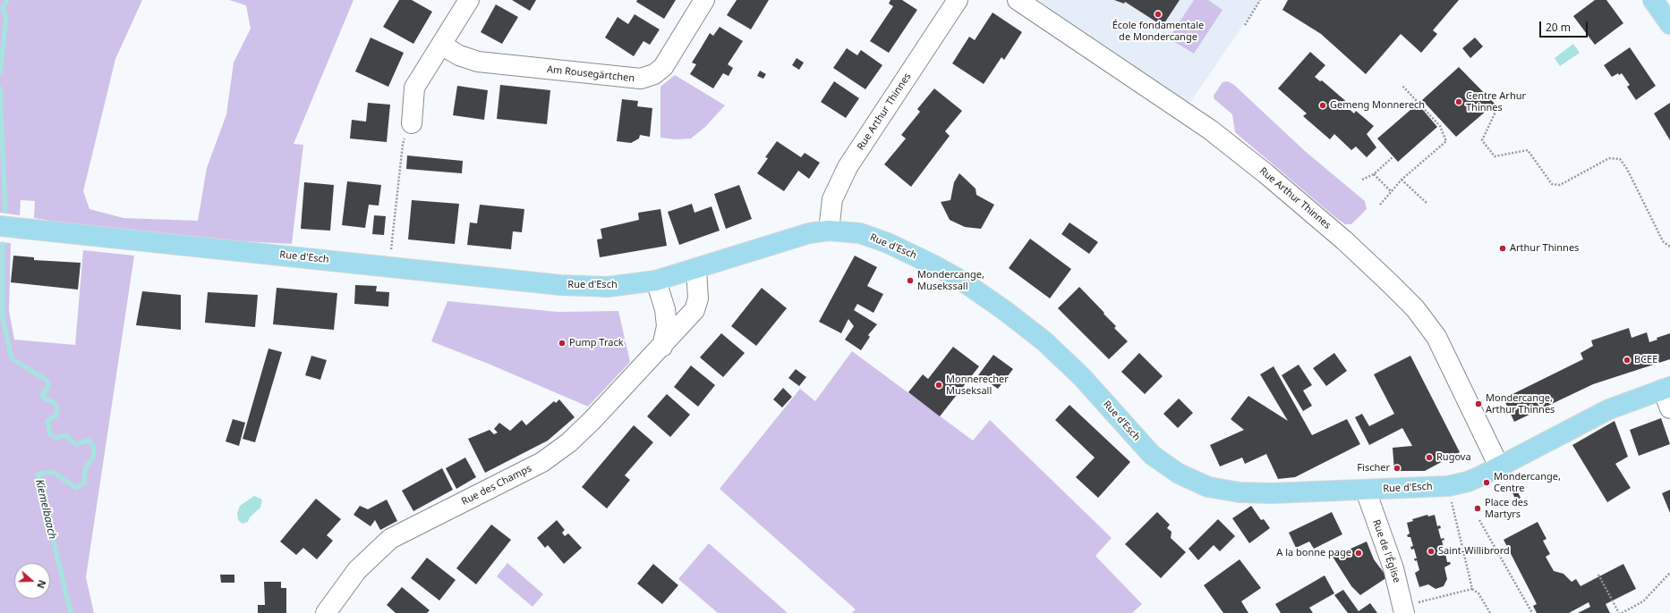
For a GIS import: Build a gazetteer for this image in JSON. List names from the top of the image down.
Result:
{
  "streets": {
    "main road": ["Rue d'Esch"],
    "street": [
      "Am Rousegärtchen",
      "Rue Arthur Thinnes",
      "Rue des Champs",
      "Rue de l'Église"
    ]
  },
  "crossings": [
    ["Rue Arthur Thinnes", "Rue d'Esch"],
    ["Rue d'Esch", "Rue des Champs"],
    ["Rue d'Esch", "Rue de l'Église"]
  ],
  "water": ["Kiemelbaach"],
  "places": [
    "École fondamentale de Mondercange",
    "Centre Arhur Thinnes",
    "Gemeng Monnerech",
    "Arthur Thinnes",
    "Mondercange, Musekssall",
    "Pump Track",
    "BCEE",
    "Monnerecher Museksall",
    "Mondercange, Arthur Thinnes",
    "Rugova",
    "Fischer",
    "Mondercange, Centre",
    "Place des Martyrs",
    "Saint-Willibrord",
    "A la bonne page"
  ],
  "scale_bar": "20 m",
  "north": "right"
}
